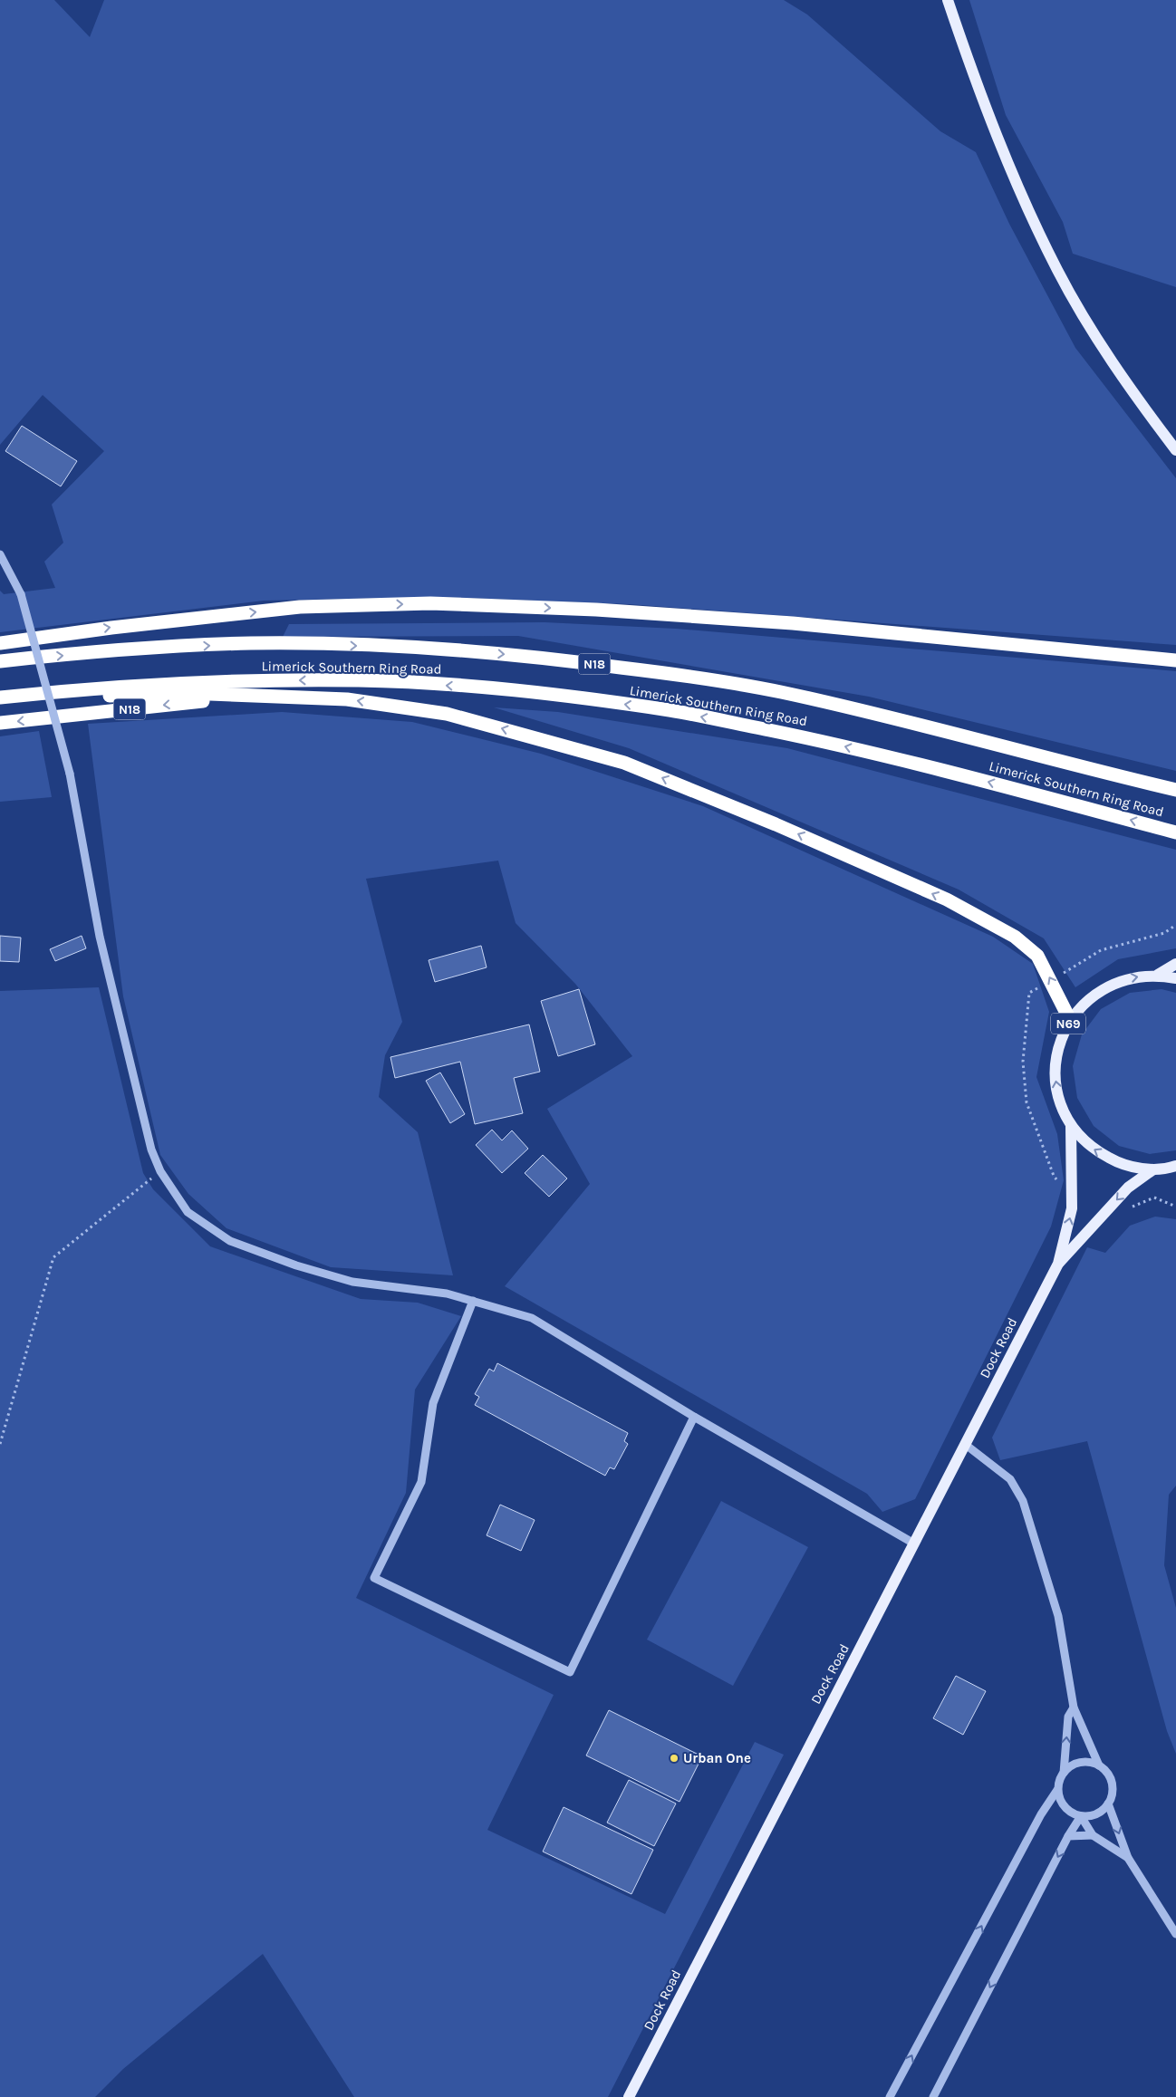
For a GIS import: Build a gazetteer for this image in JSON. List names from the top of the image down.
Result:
{
  "streets": {
    "highway": ["N18", "Limerick Southern Ring Road"],
    "main road": ["N69", "Dock Road"]
  },
  "crossings": [
    ["N18", "Limerick Southern Ring Road"],
    ["N18", "N69"],
    ["N69", "Dock Road"]
  ],
  "places": ["Urban One"]
}
